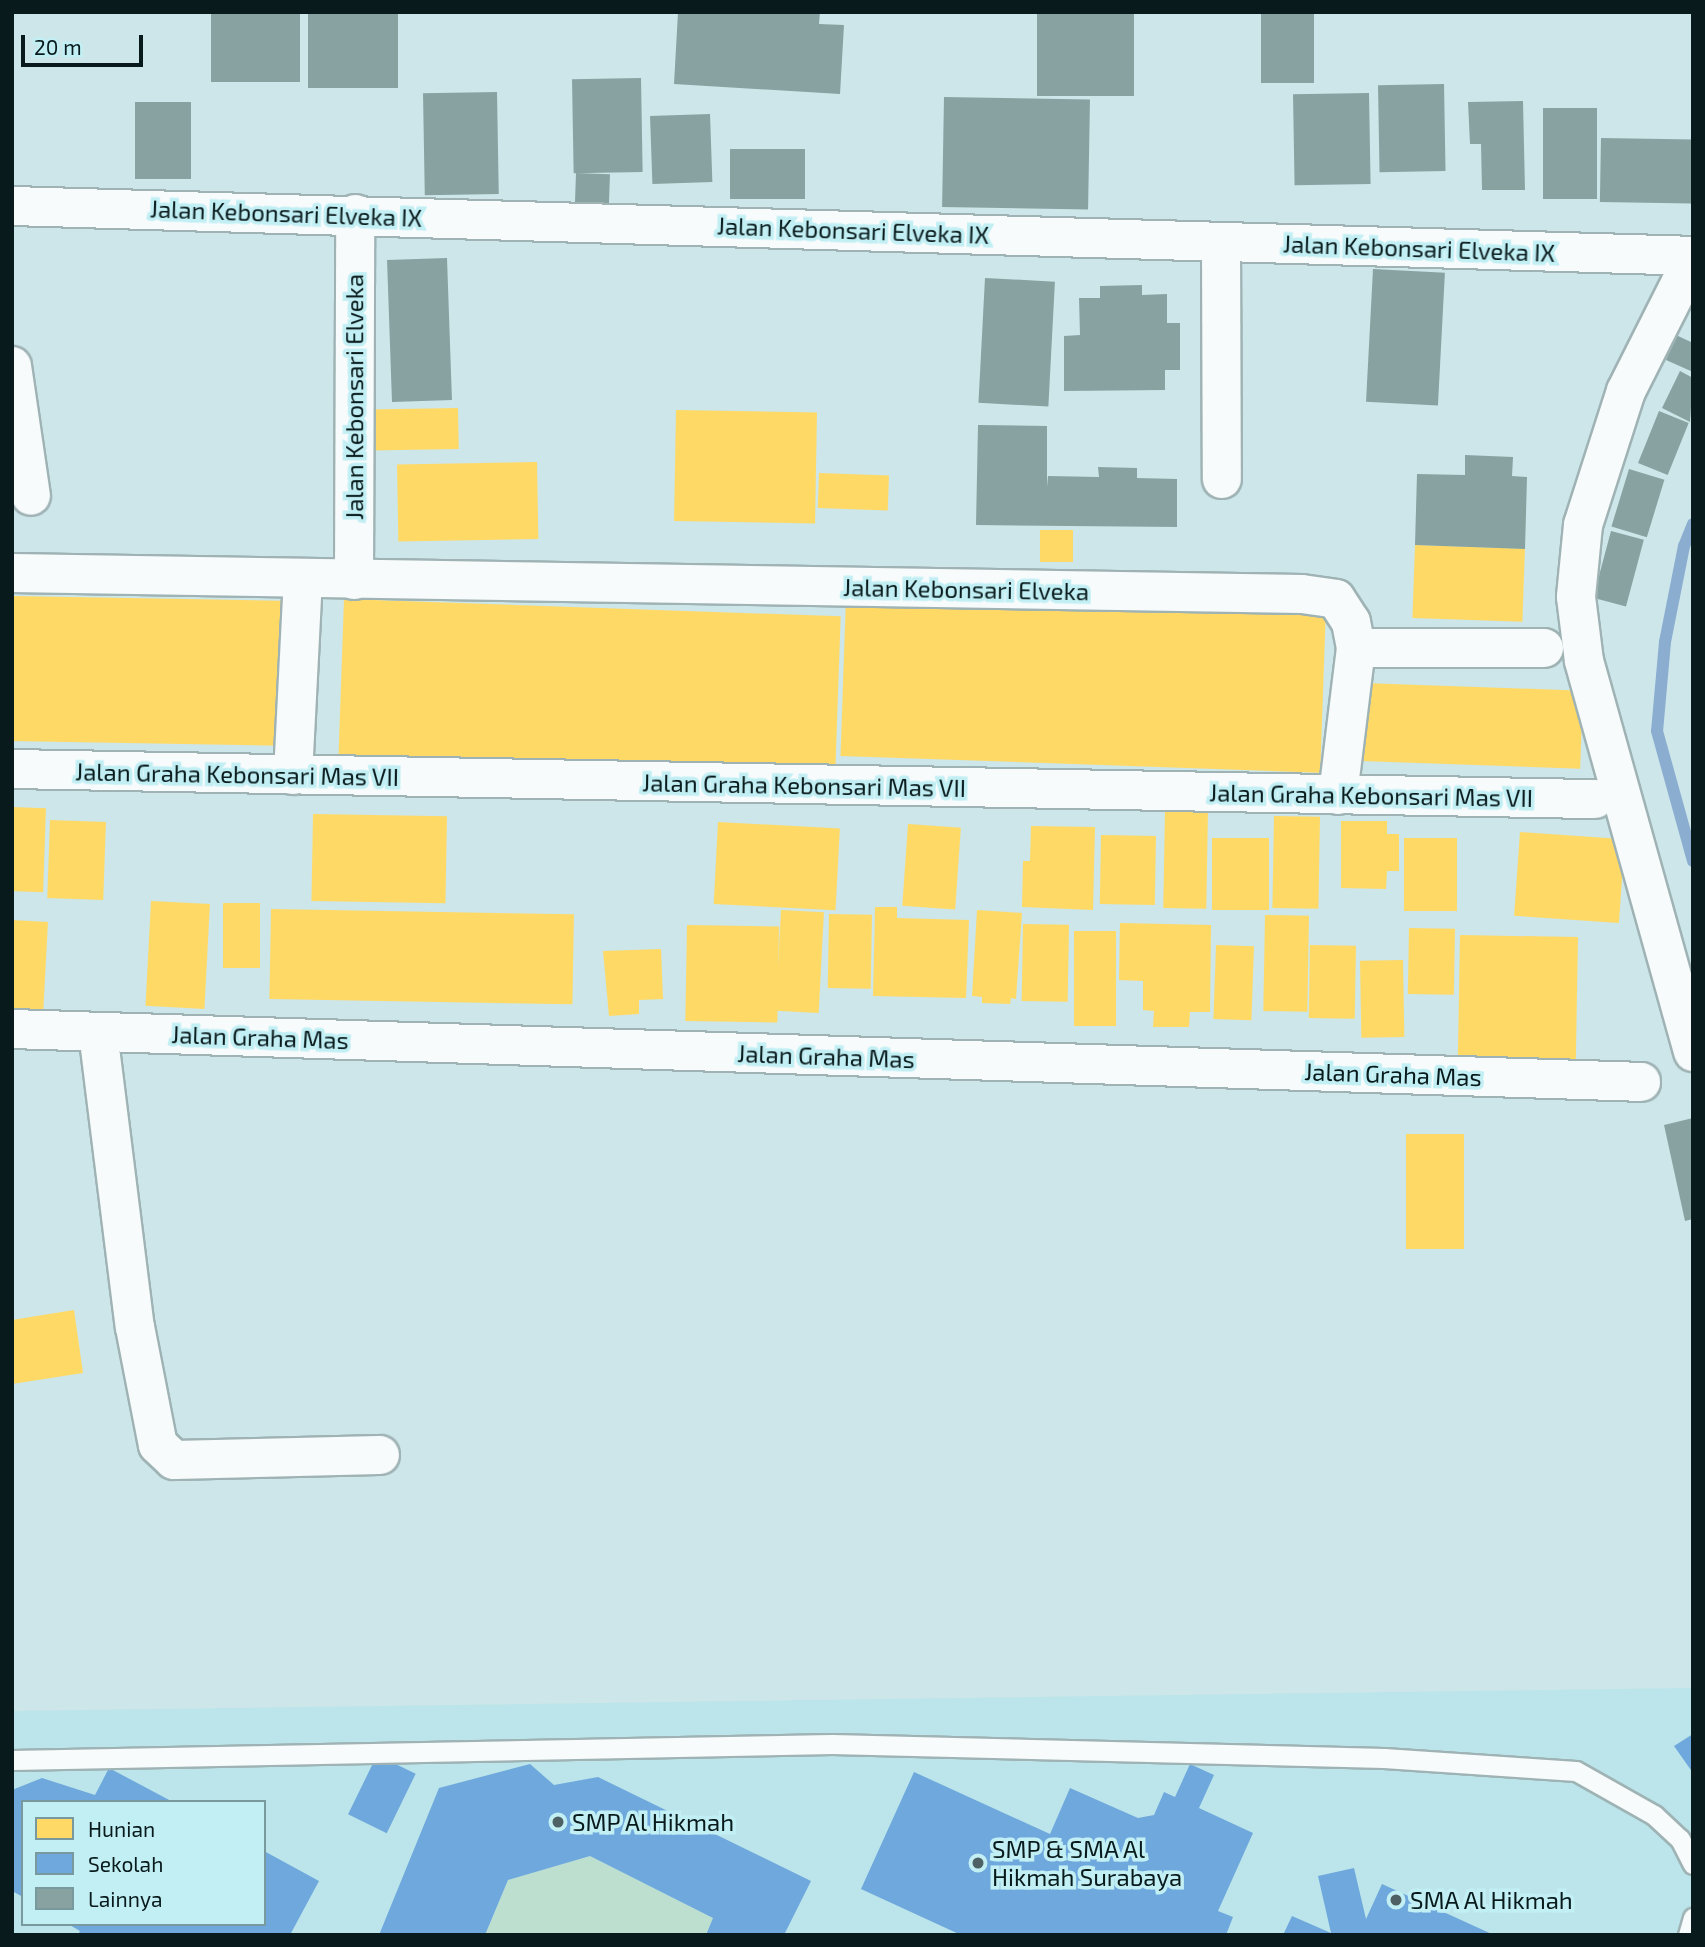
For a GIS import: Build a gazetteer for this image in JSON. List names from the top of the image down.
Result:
{
  "streets": {
    "street": [
      "Jalan Kebonsari Elveka IX",
      "Jalan Kebonsari Elveka",
      "Jalan Graha Kebonsari Mas VII",
      "Jalan Graha Mas"
    ]
  },
  "crossings": [
    ["Jalan Kebonsari Elveka IX", "Jalan Kebonsari Elveka"]
  ],
  "places": ["SMP Al Hikmah", "SMP & SMA Al Hikmah Surabaya", "SMA Al Hikmah"],
  "legend": ["Hunian", "Sekolah", "Lainnya"],
  "scale_bar": "20 m"
}
